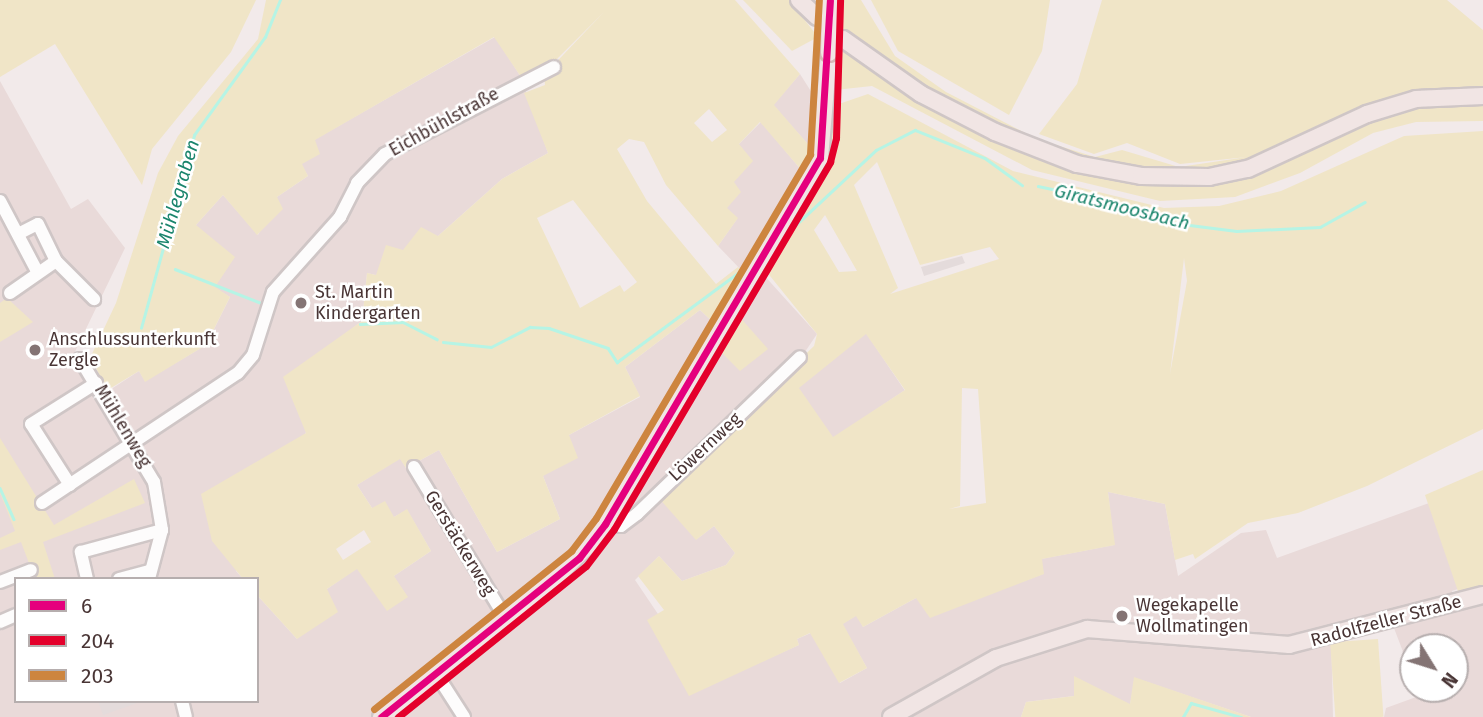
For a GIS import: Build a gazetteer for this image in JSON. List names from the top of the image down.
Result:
{
  "streets": {
    "main road": ["Radolfzeller Straße"],
    "street": [
      "Eichbühlstraße",
      "Mühlenweg",
      "Löwernweg",
      "Gerstäckerweg"
    ]
  },
  "crossings": [
    ["Eichbühlstraße", "Mühlenweg"]
  ],
  "water": ["Mühlegraben", "Giratsmoosbach"],
  "places": ["St. Martin Kindergarten", "Anschlussunterkunft Zergle", "Wegekapelle Wollmatingen"],
  "lines": ["transit line 6", "transit line 204", "transit line 203"],
  "legend": ["6", "204", "203"],
  "north": "bottom right"
}
